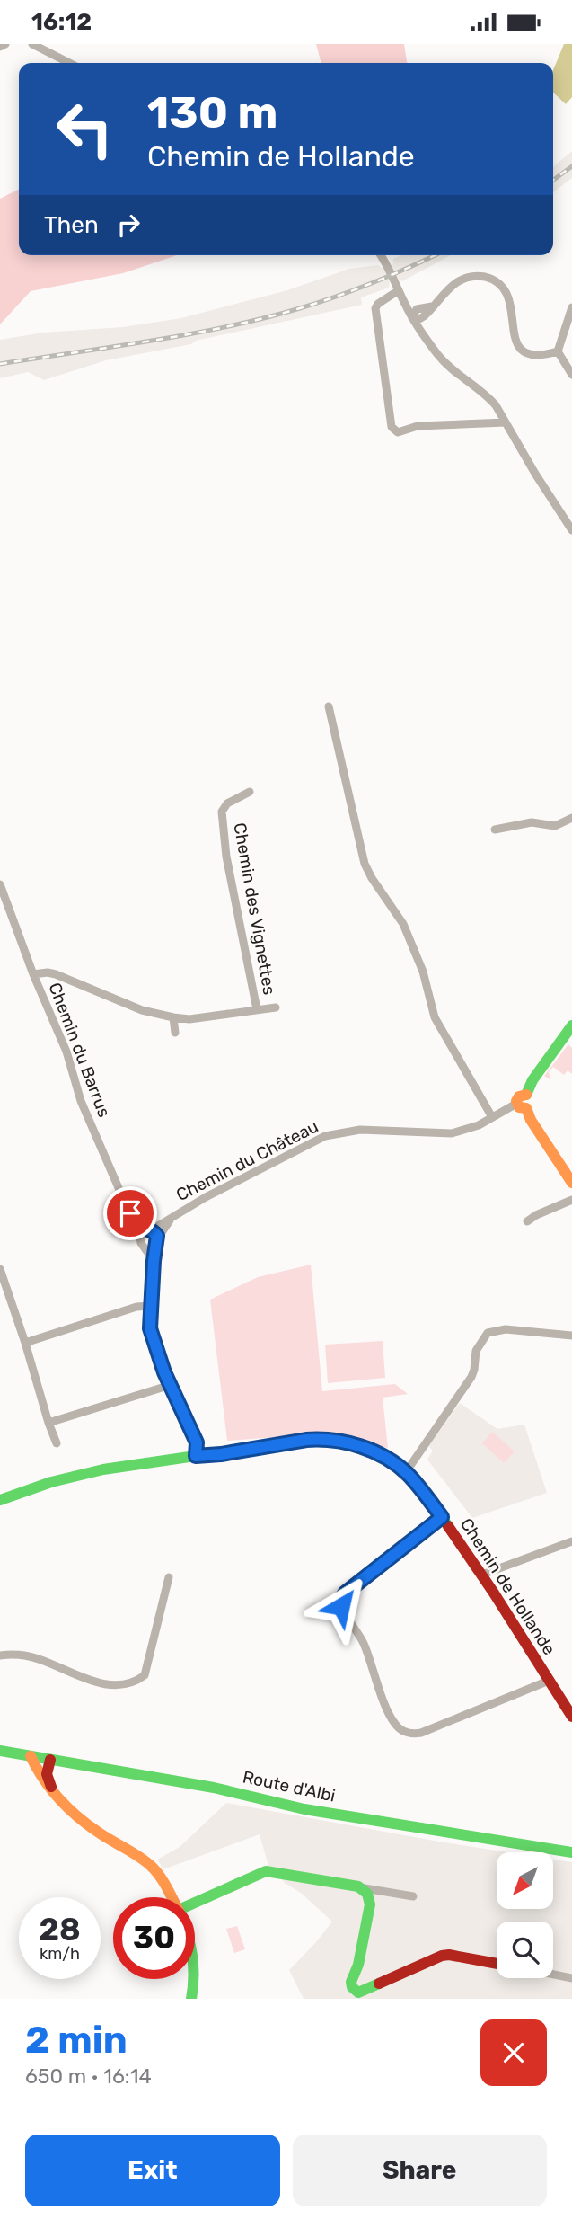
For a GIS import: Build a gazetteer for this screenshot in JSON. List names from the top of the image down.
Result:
{
  "streets": {
    "street": [
      "Chemin des Vignettes",
      "Chemin du Barrus",
      "Chemin du Château",
      "Chemin de Hollande",
      "Route d'Albi"
    ]
  },
  "crossings": [
    ["Chemin du Barrus", "Chemin du Château"],
    ["Chemin du Château", "Chemin de Hollande"]
  ],
  "north": "bottom left",
  "page": {
    "status": "16:12",
    "turn": ["130 m", "Chemin de Hollande"],
    "then": "Then",
    "speed": "28 km/h",
    "limit": "30",
    "heading": ["2 min", "650 m · 16:14"],
    "buttons": ["Exit", "Share"]
  }
}
